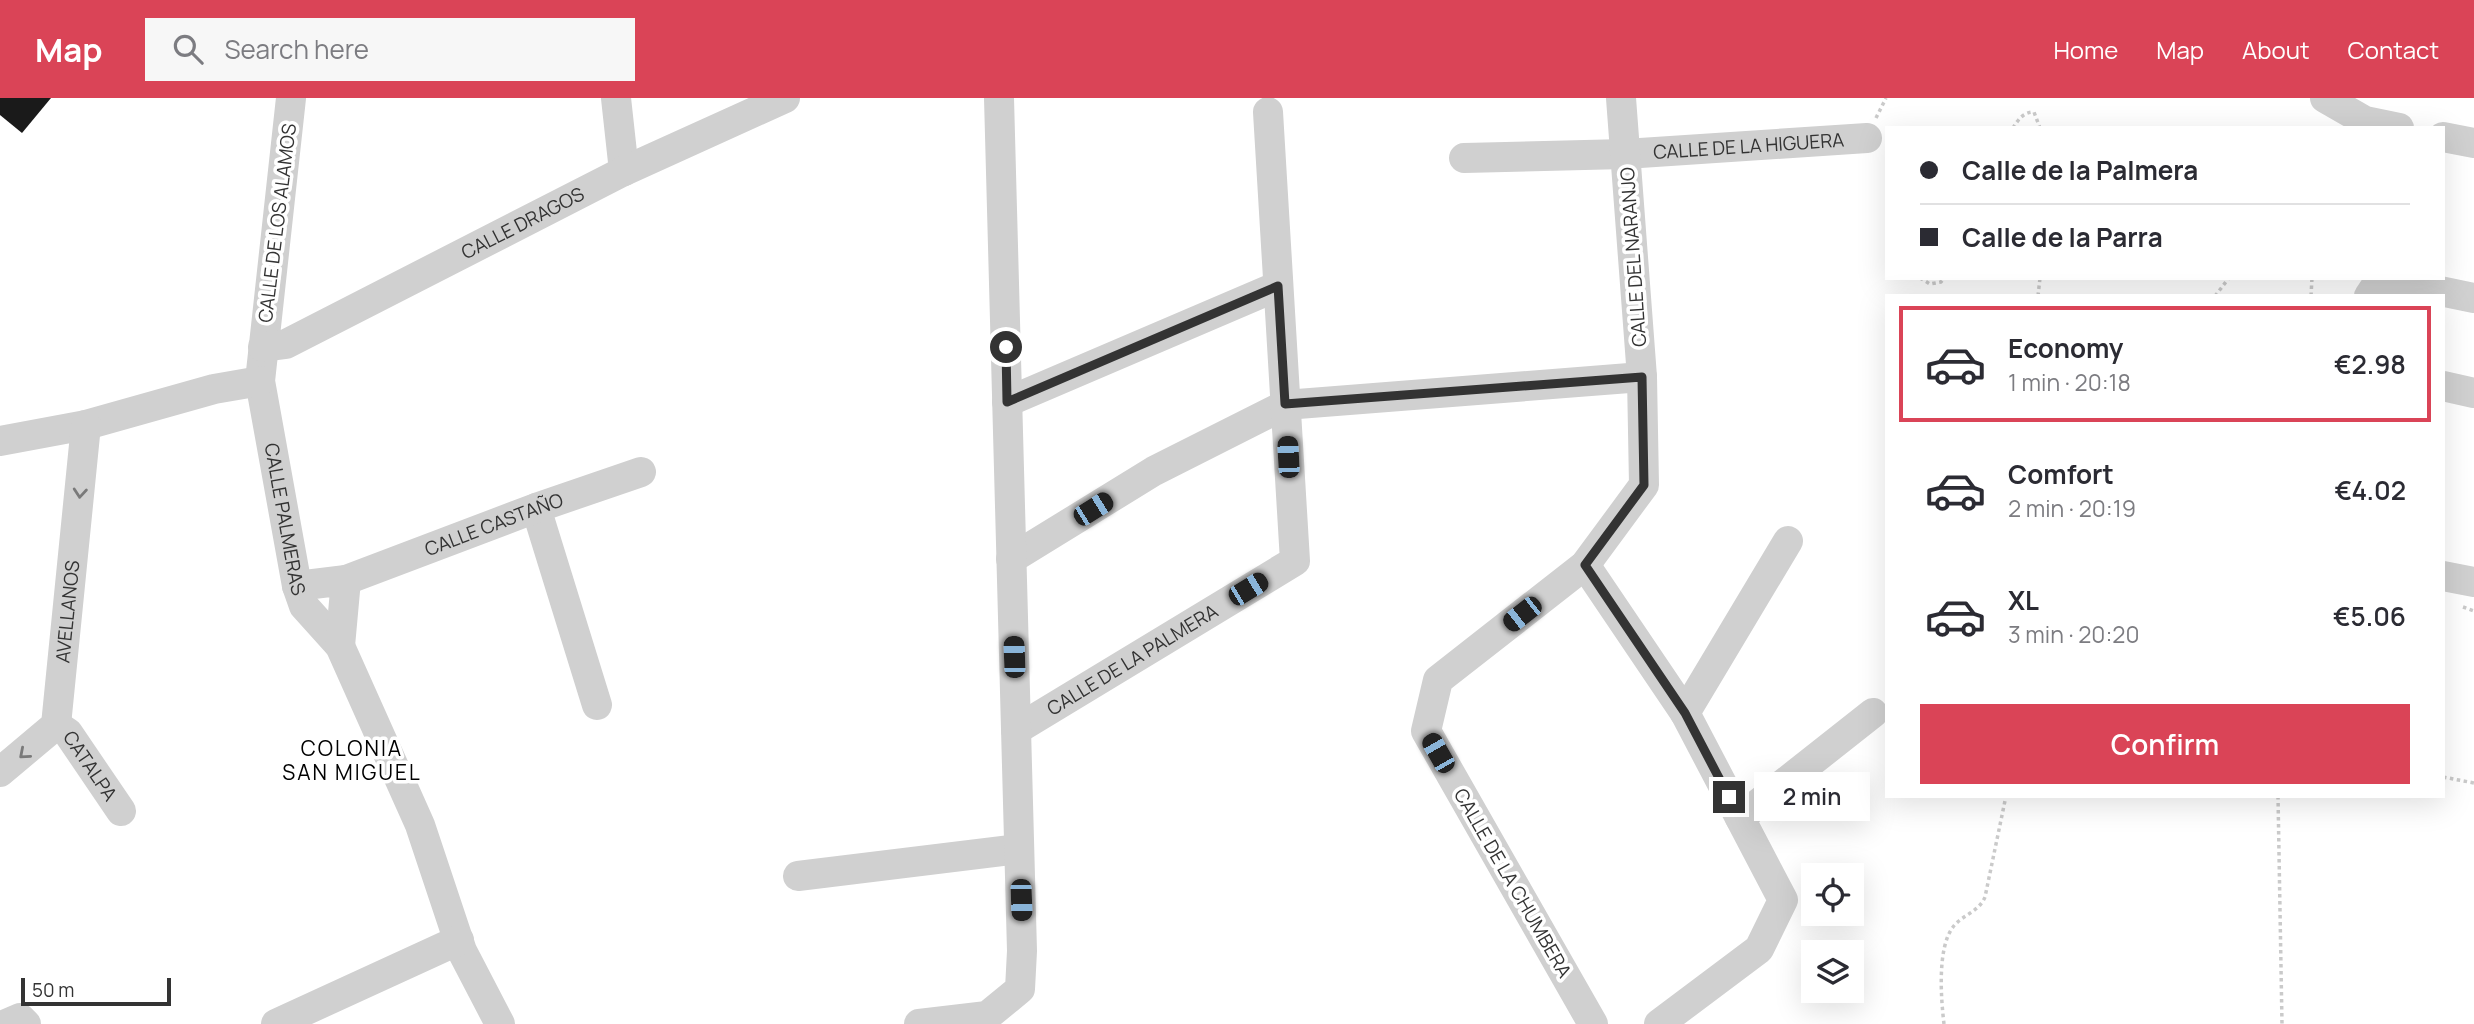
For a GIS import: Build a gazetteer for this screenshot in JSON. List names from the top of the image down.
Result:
{
  "streets": {
    "street": [
      "CALLE DE LA HIGUERA",
      "CALLE DE LOS ALAMOS",
      "CALLE DRAGOS",
      "CALLE DEL NARANJO",
      "CALLE PALMERAS",
      "CALLE CASTAÑO",
      "AVELLANOS",
      "CALLE DE LA PALMERA",
      "CATALPA",
      "CALLE DE LA CHUMBERA"
    ]
  },
  "crossings": [
    ["CALLE DE LA HIGUERA", "CALLE DEL NARANJO"],
    ["CALLE DE LOS ALAMOS", "CALLE DRAGOS"],
    ["CALLE DE LOS ALAMOS", "CALLE PALMERAS"],
    ["CALLE DRAGOS", "CALLE PALMERAS"],
    ["CALLE DEL NARANJO", "CALLE DE LA CHUMBERA"],
    ["CALLE PALMERAS", "CALLE CASTAÑO"],
    ["AVELLANOS", "CATALPA"]
  ],
  "one_way": ["AVELLANOS"],
  "districts": ["COLONIA SAN MIGUEL"],
  "scale_bar": "50 m",
  "page": {
    "header": "Map",
    "search": "Search here",
    "nav": [
      "Home",
      "Map",
      "About",
      "Contact"
    ],
    "banner": ["Calle de la Palmera", "Calle de la Parra"],
    "list": [
      {
        "name": "Economy",
        "note": "1 min · 20:18",
        "value": "€2.98"
      },
      {
        "name": "Comfort",
        "note": "2 min · 20:19",
        "value": "€4.02"
      },
      {
        "name": "XL",
        "note": "3 min · 20:20",
        "value": "€5.06"
      }
    ],
    "buttons": "Confirm",
    "bubble": "2 min",
    "scale": "50 m"
  }
}
